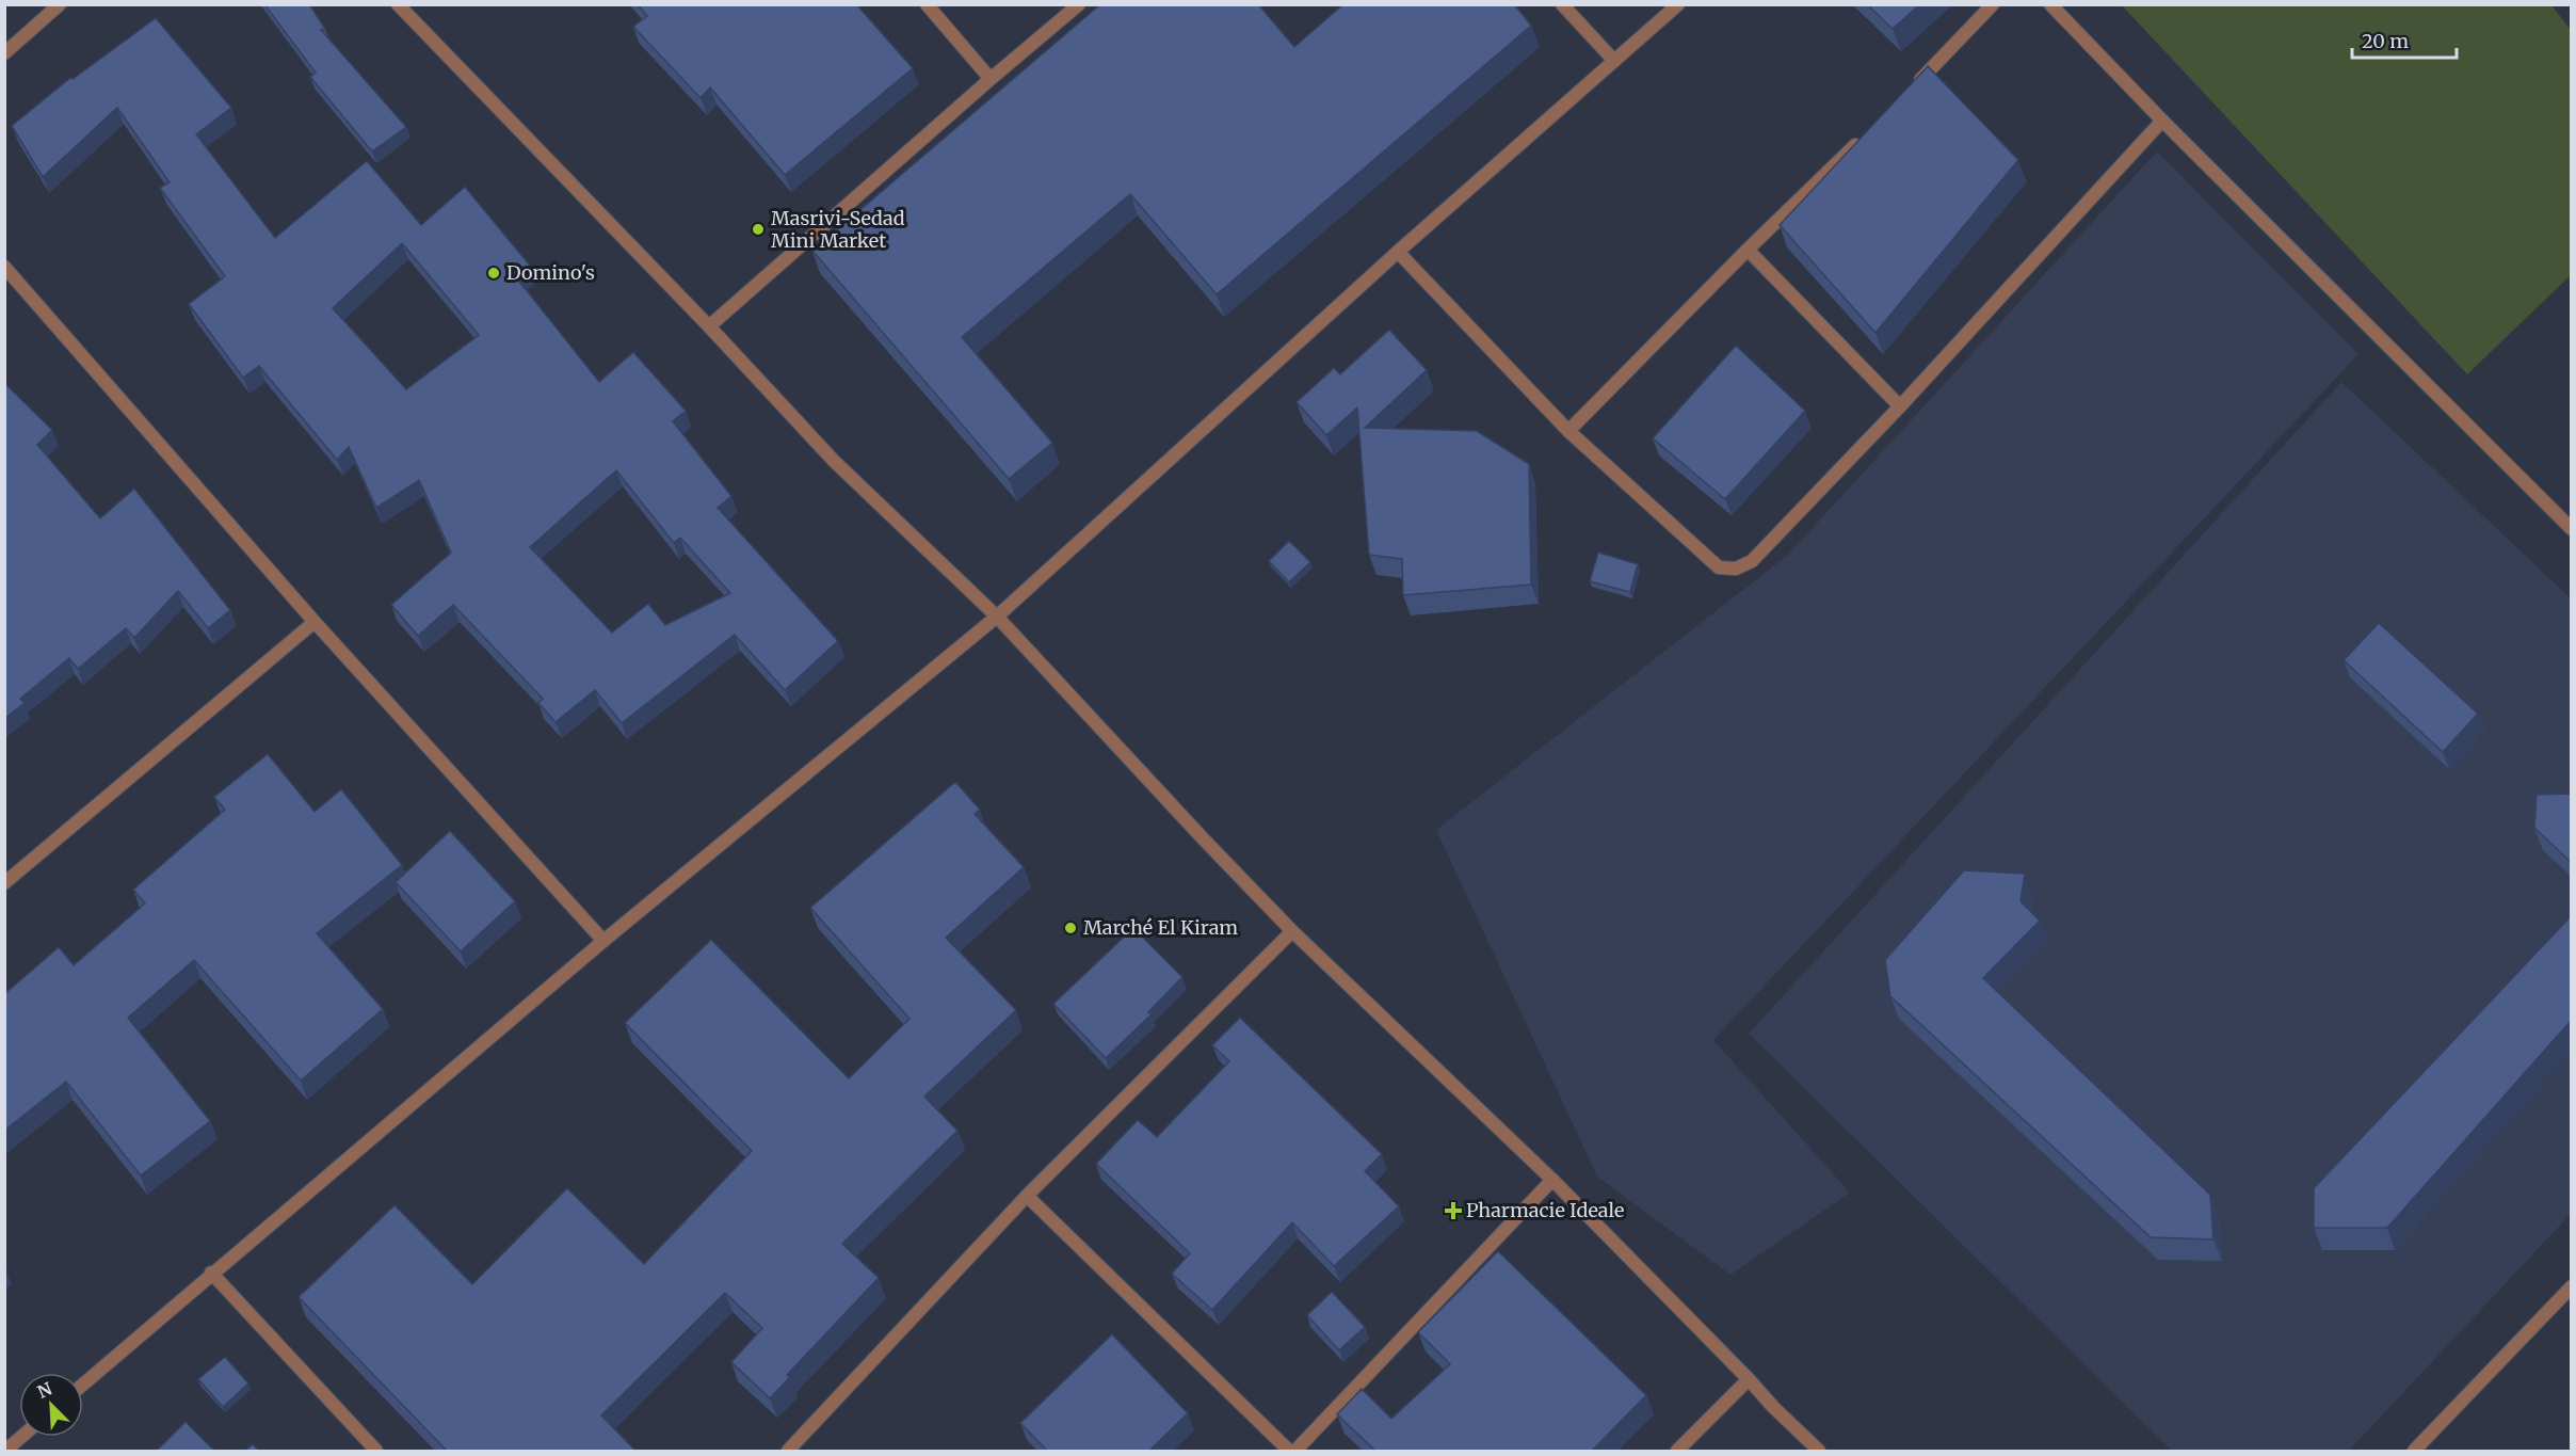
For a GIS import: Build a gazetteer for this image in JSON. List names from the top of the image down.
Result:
{
  "places": {
    "other": ["Masrivi-Sedad Mini Market", "Domino's", "Marché El Kiram"],
    "health": ["Pharmacie Ideale"]
  },
  "scale_bar": "20 m",
  "north": "top left"
}
